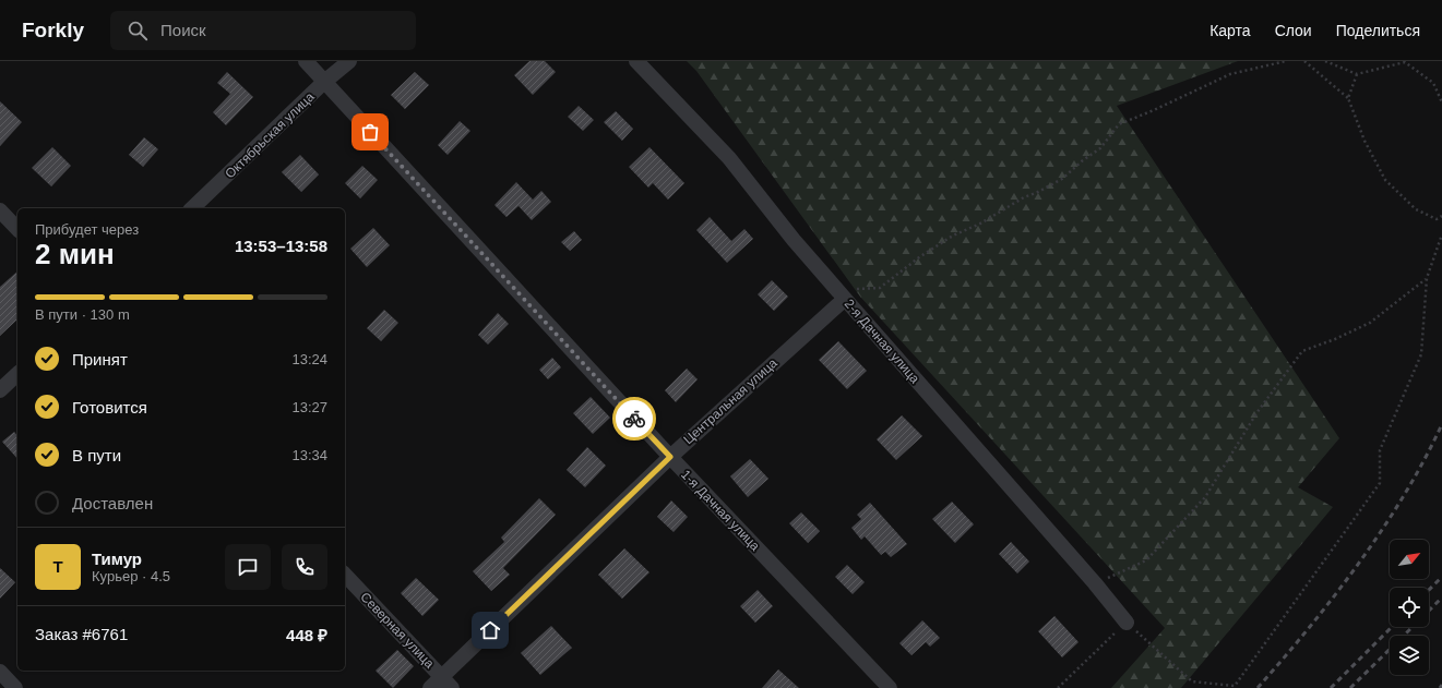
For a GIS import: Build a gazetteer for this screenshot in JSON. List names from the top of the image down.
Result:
{
  "streets": {
    "street": [
      "Октябрьская улица",
      "2-я Дачная улица",
      "Центральная улица",
      "1-я Дачная улица",
      "Северная улица"
    ]
  },
  "crossings": [
    ["Октябрьская улица", "1-я Дачная улица"],
    ["2-я Дачная улица", "Центральная улица"],
    ["Центральная улица", "1-я Дачная улица"],
    ["Центральная улица", "Северная улица"]
  ],
  "north": "top right",
  "page": {
    "header": "Forkly",
    "search": "Поиск",
    "nav": ["Карта", "Слои", "Поделиться"],
    "heading": ["2 мин", "Прибудет через", "13:53–13:58"],
    "panel": [
      "Тимур",
      "Курьер · 4.5",
      "Заказ #6761",
      "448 ₽"
    ],
    "bar": "В пути · 130 m",
    "list": [
      ["Принят", "13:24"],
      ["Готовится", "13:27"],
      ["В пути", "13:34"],
      "Доставлен"
    ],
    "round": "Т"
  }
}
